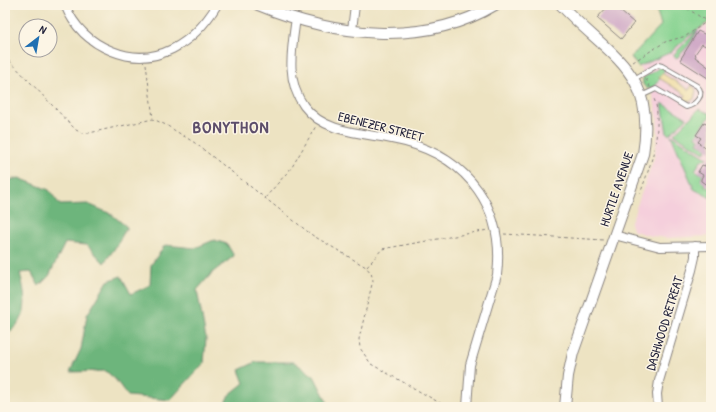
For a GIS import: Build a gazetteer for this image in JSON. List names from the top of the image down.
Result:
{
  "streets": {
    "street": ["EBENEZER STREET", "HURTLE AVENUE", "DASHWOOD RETREAT"]
  },
  "districts": ["BONYTHON"],
  "north": "top right"
}
